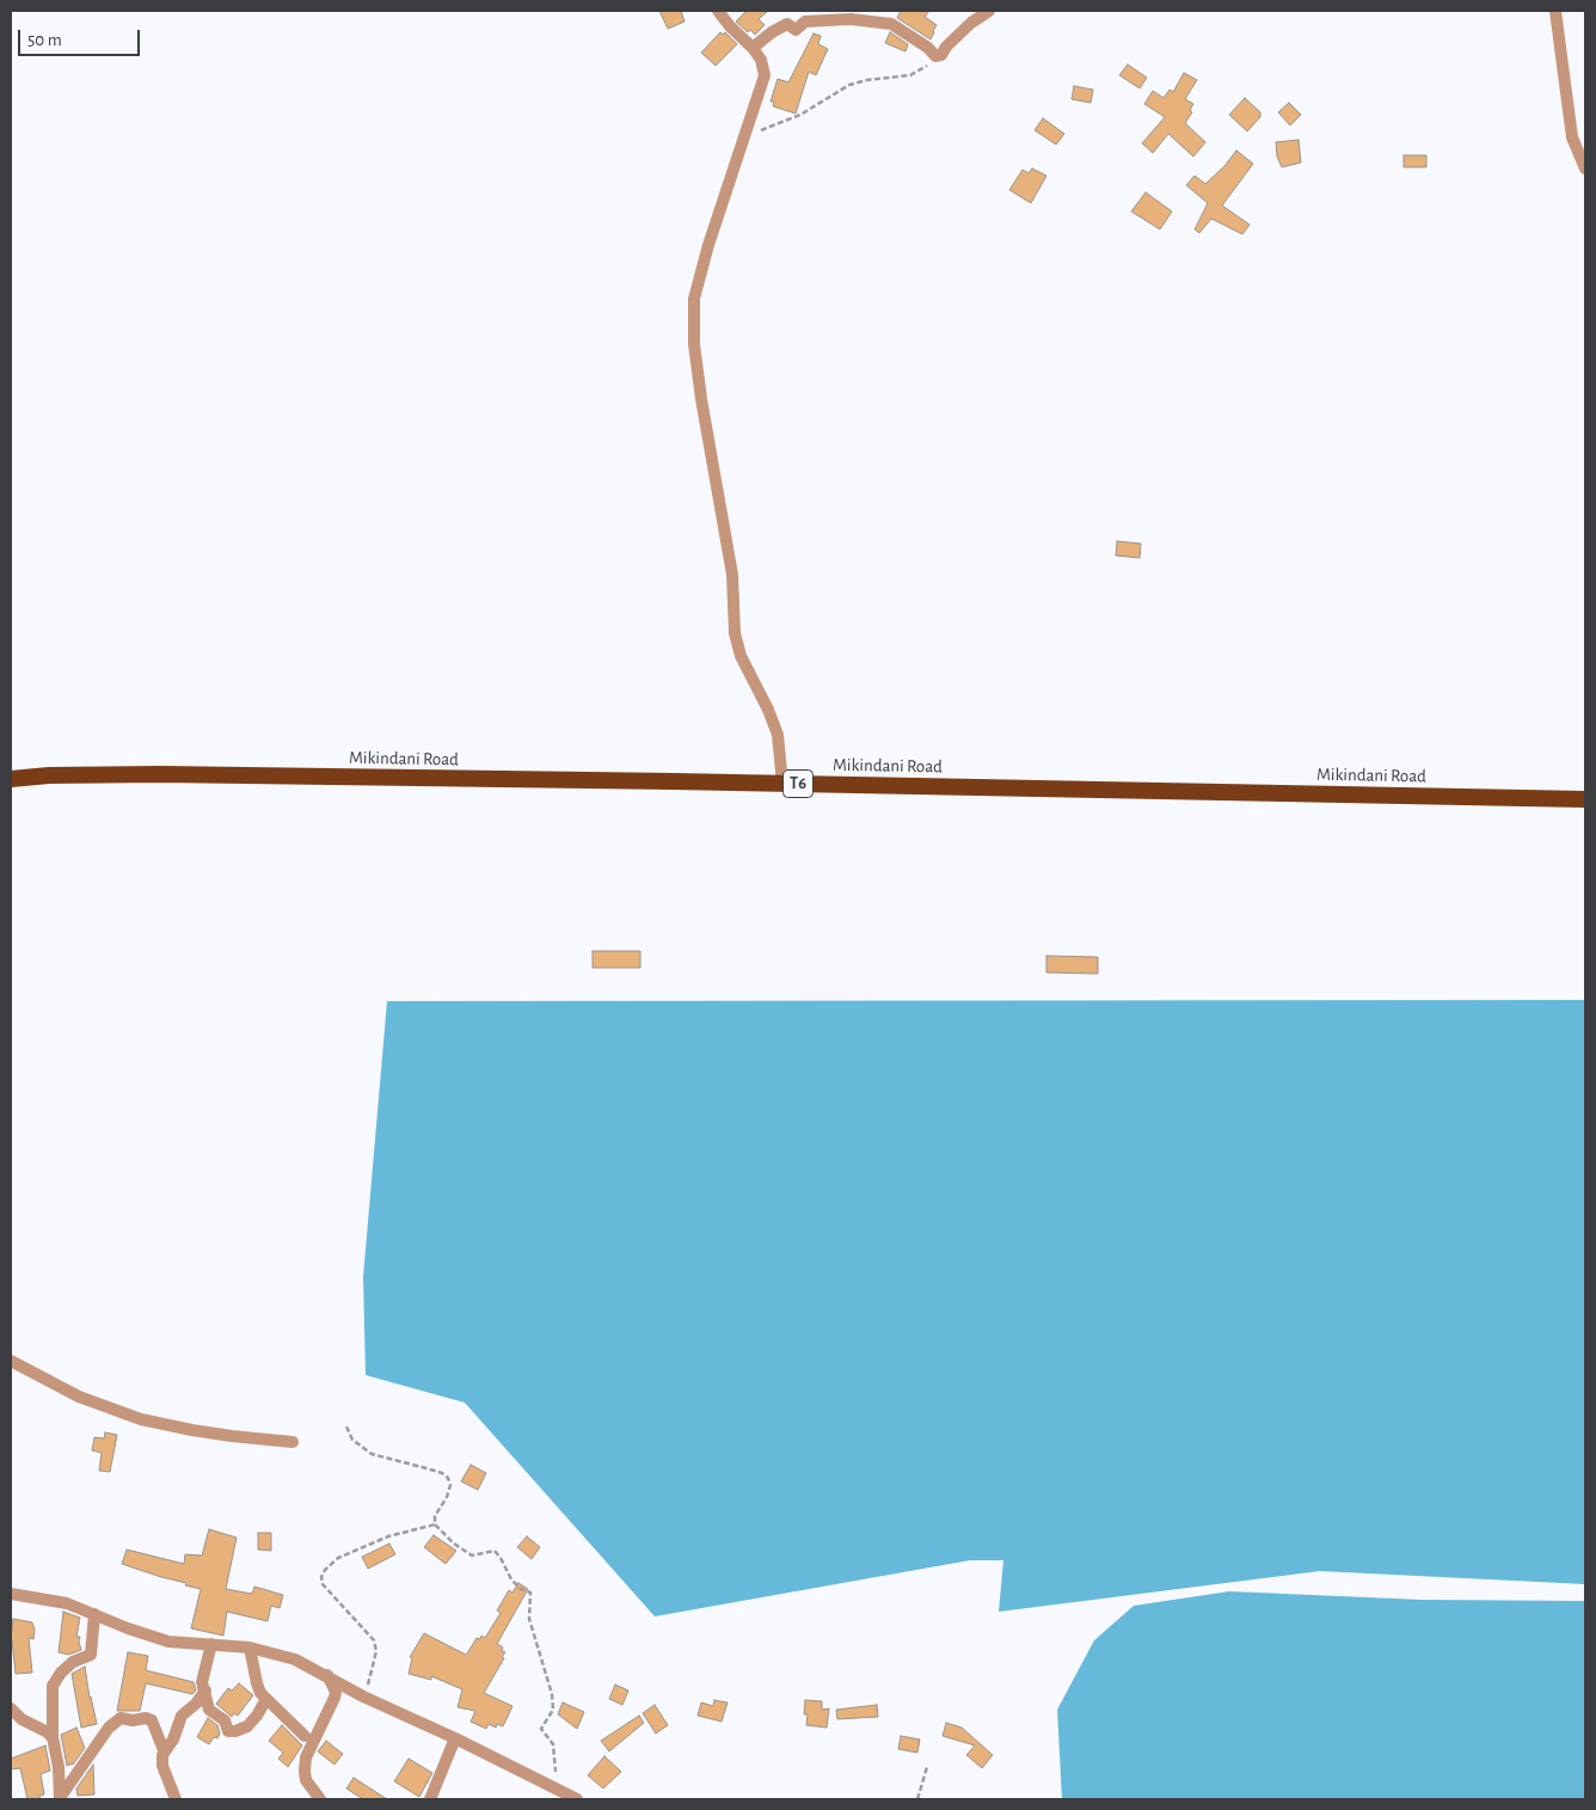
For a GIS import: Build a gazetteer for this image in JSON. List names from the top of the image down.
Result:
{
  "streets": {
    "highway": ["Mikindani Road", "T6"]
  },
  "scale_bar": "50 m"
}
